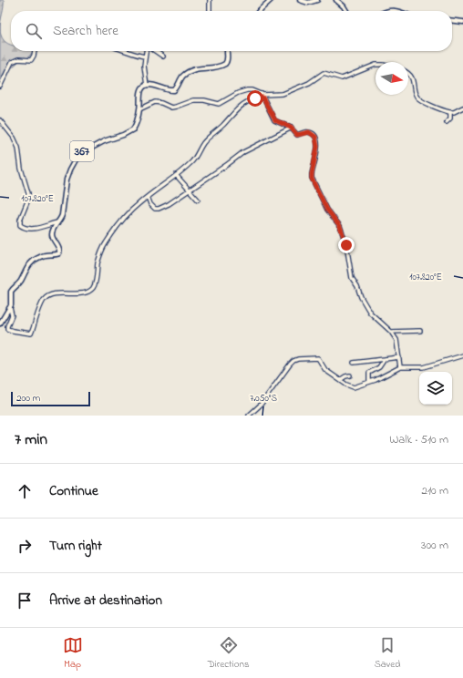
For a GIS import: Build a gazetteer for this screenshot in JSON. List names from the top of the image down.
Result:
{
  "streets": {
    "main road": ["367"]
  },
  "scale_bar": "200 m",
  "north": "right",
  "page": {
    "search": "Search here",
    "scale": "200 m",
    "heading": ["7 min", "Walk · 510 m"],
    "list": [
      ["Continue", "210 m"],
      ["Turn right", "300 m"],
      "Arrive at destination"
    ],
    "nav": ["Map", "Directions", "Saved"]
  },
  "coordinates": ["107.820°E", "7.050°S"]
}
